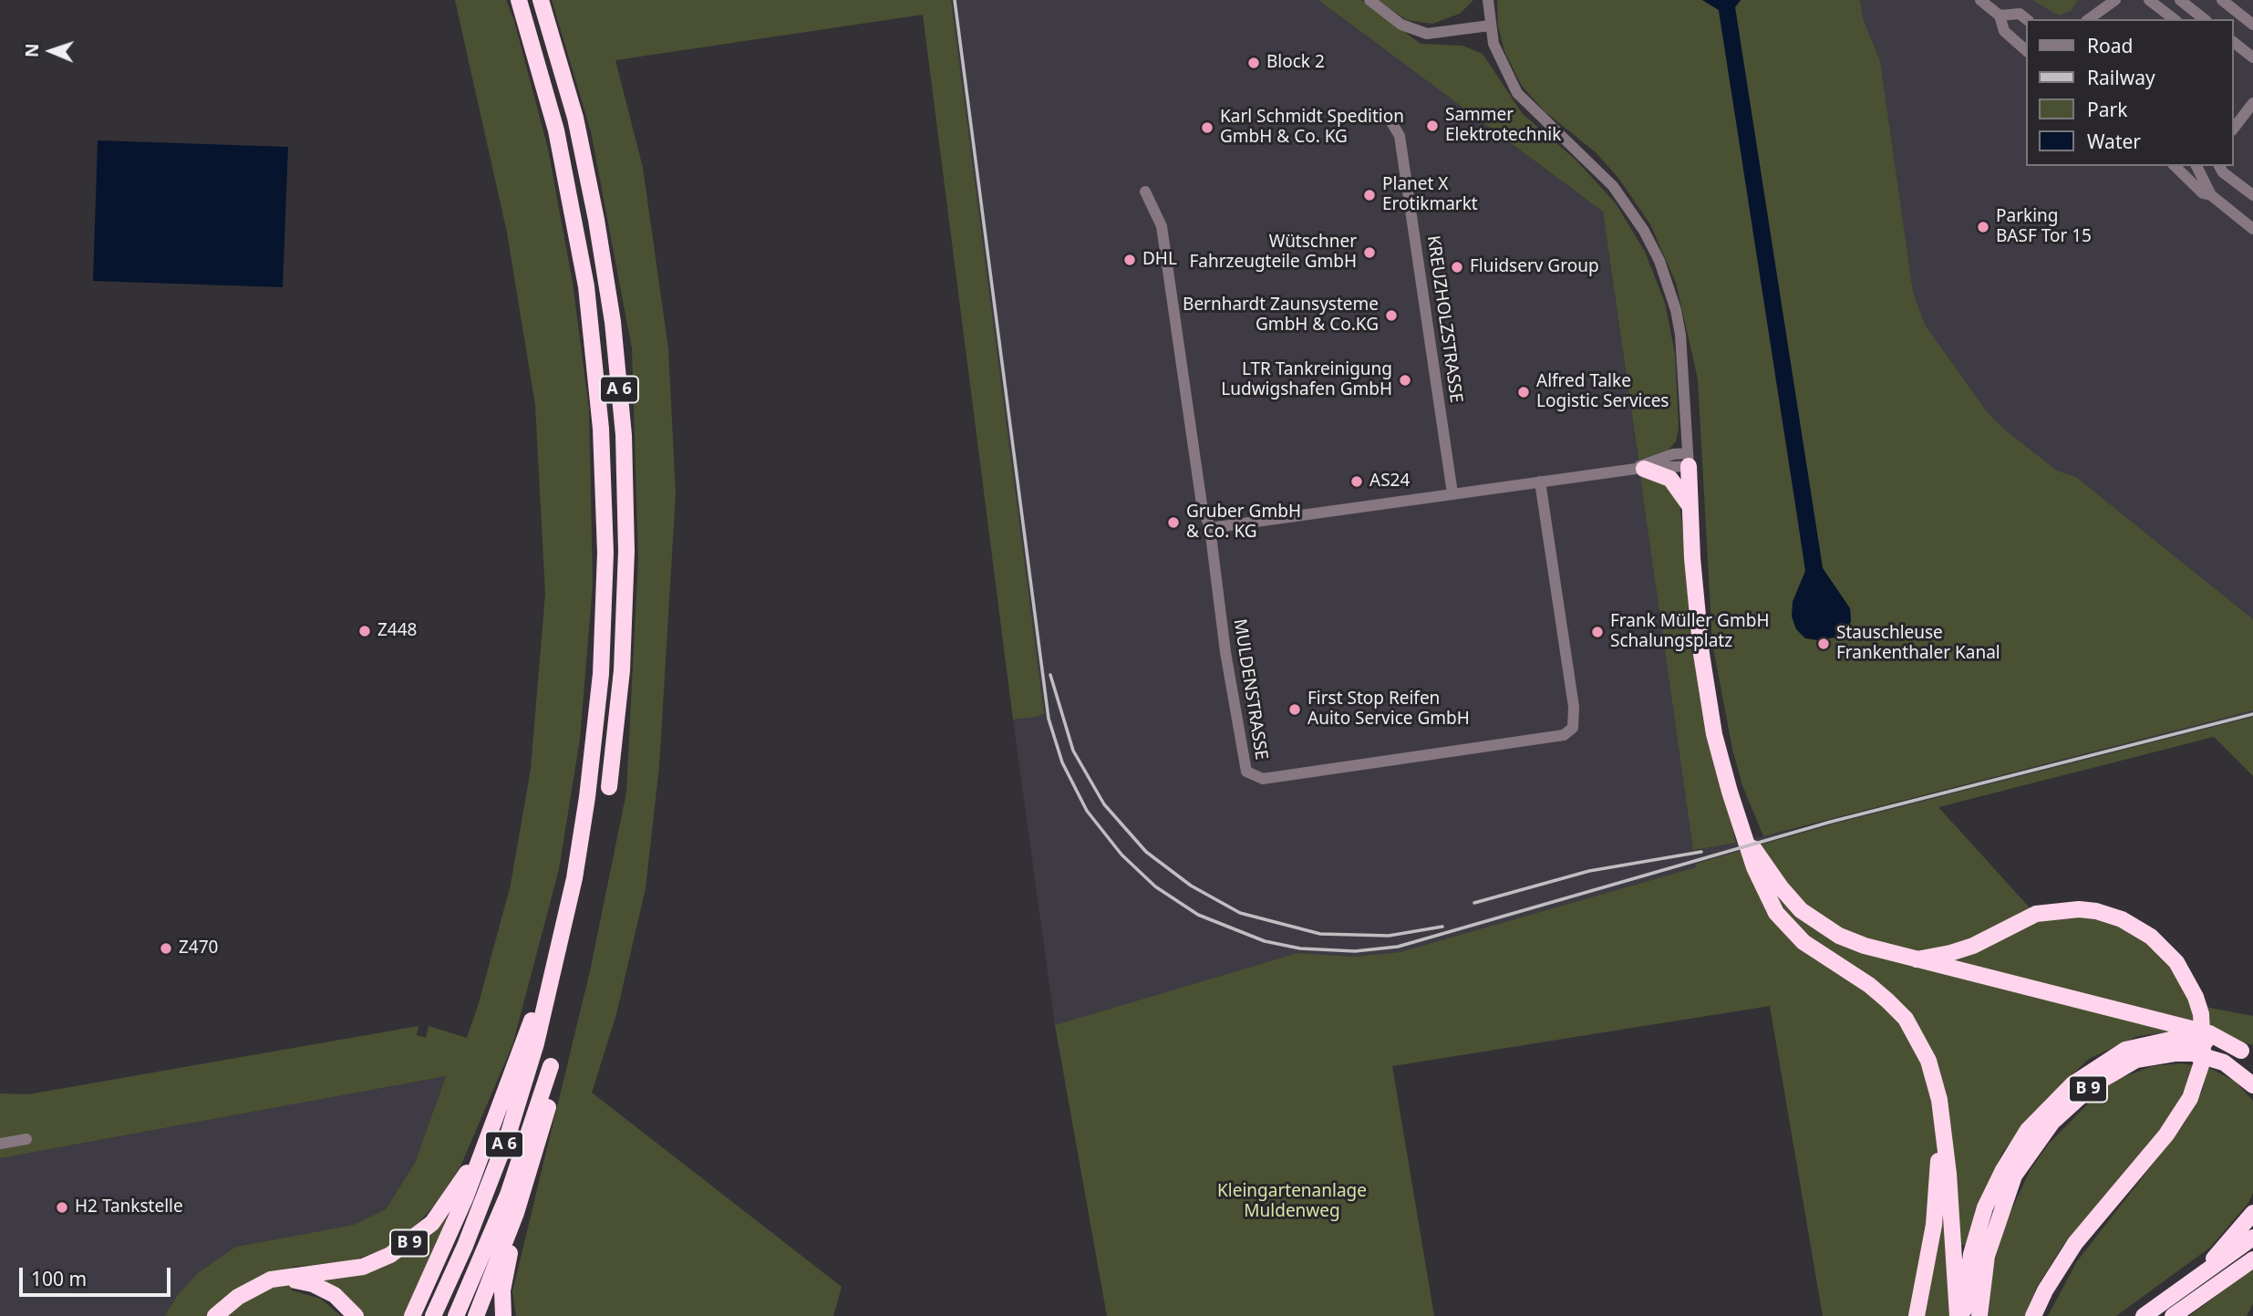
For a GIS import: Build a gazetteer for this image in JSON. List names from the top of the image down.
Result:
{
  "streets": {
    "highway": ["A 6", "B 9"],
    "street": ["KREUZHOLZSTRASSE", "MULDENSTRASSE"]
  },
  "parks": ["Kleingartenanlage Muldenweg"],
  "places": [
    "Block 2",
    "Sammer Elektrotechnik",
    "Karl Schmidt Spedition GmbH & Co. KG",
    "Planet X Erotikmarkt",
    "Parking BASF Tor 15",
    "Wütschner Fahrzeugteile GmbH",
    "DHL",
    "Fluidserv Group",
    "Bernhardt Zaunsysteme GmbH & Co.KG",
    "LTR Tankreinigung Ludwigshafen GmbH",
    "Alfred Talke Logistic Services",
    "AS24",
    "Gruber GmbH & Co. KG",
    "Z448",
    "Frank Müller GmbH Schalungsplatz",
    "Stauschleuse Frankenthaler Kanal",
    "First Stop Reifen Auito Service GmbH",
    "Z470",
    "H2 Tankstelle"
  ],
  "legend": [
    "Road",
    "Railway",
    "Park",
    "Water"
  ],
  "scale_bar": "100 m",
  "north": "left"
}
